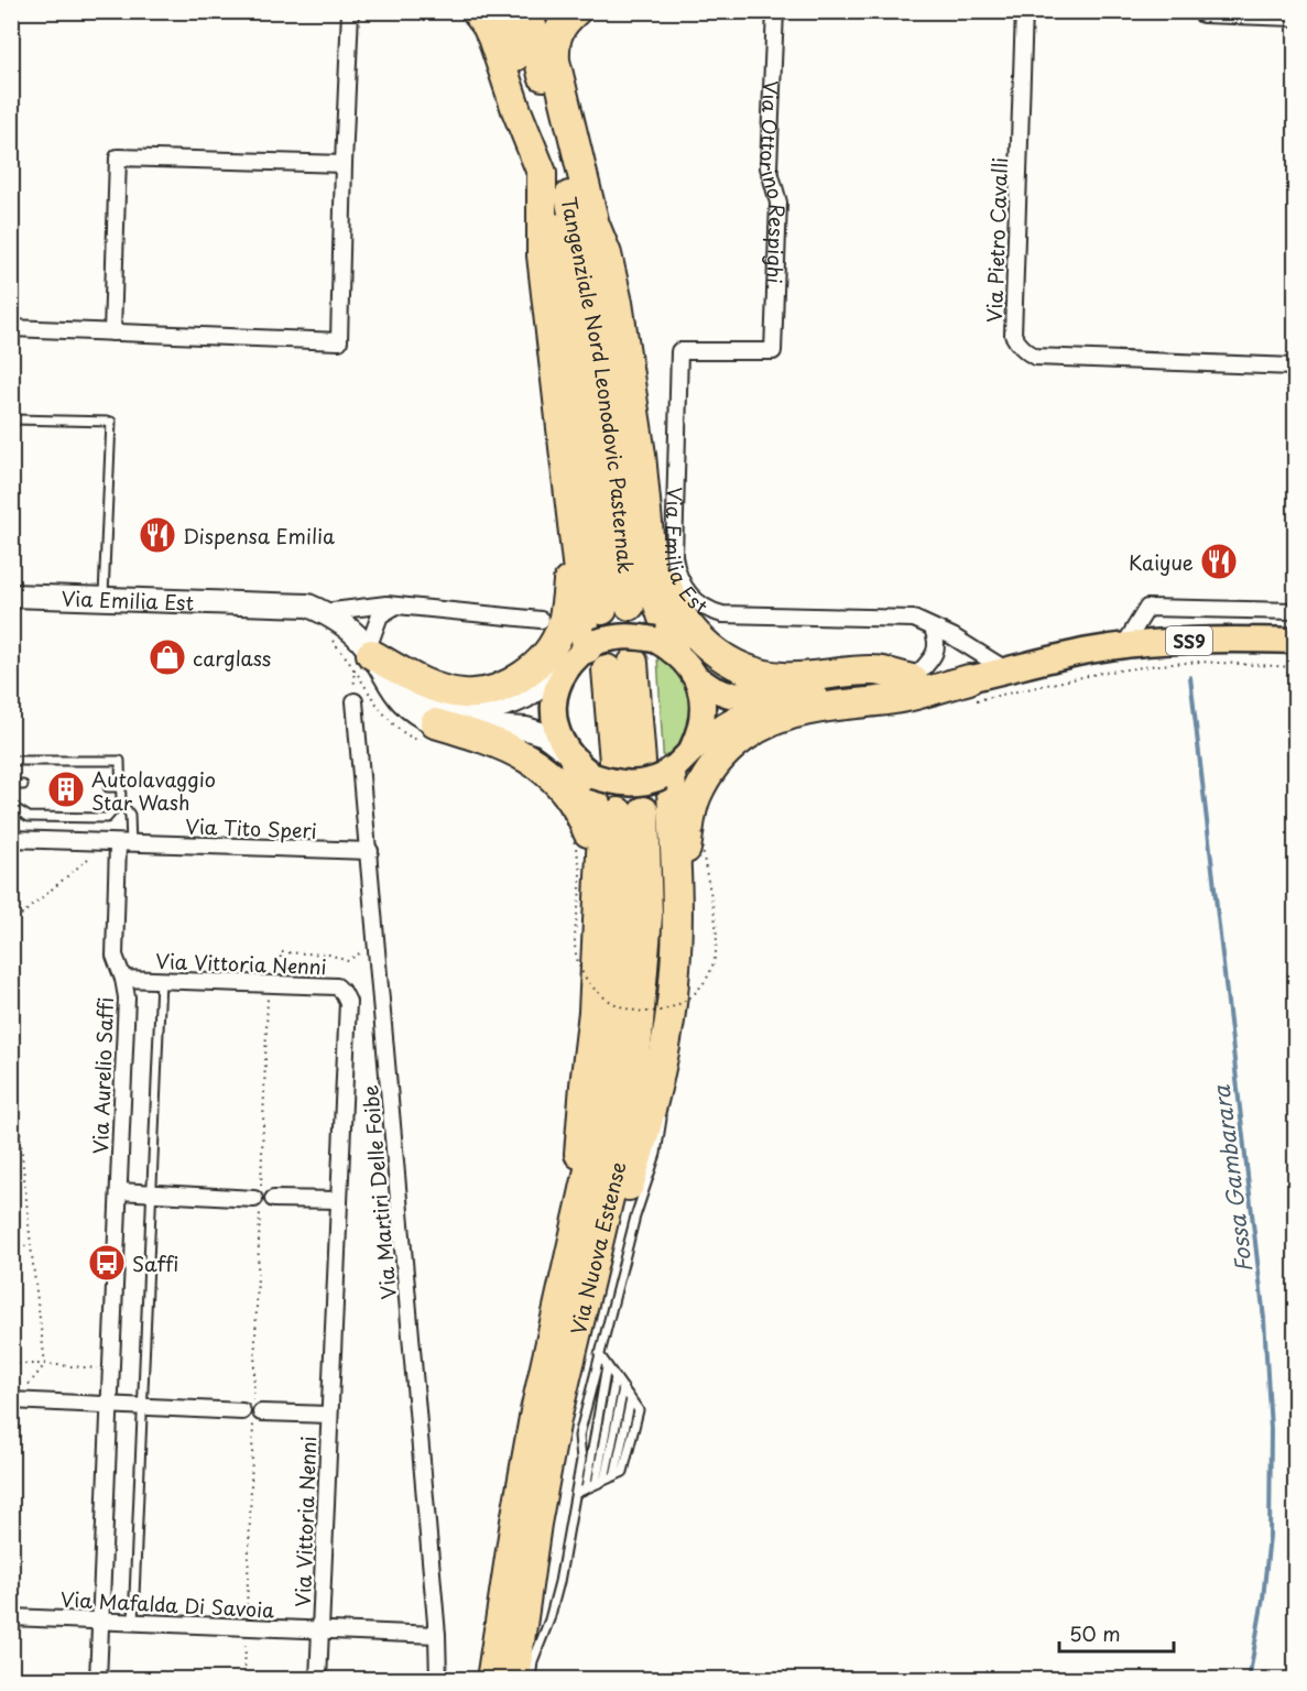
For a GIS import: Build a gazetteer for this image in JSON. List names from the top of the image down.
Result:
{
  "streets": {
    "highway": ["Tangenziale Nord Leonodovic Pasternak", "Via Nuova Estense"],
    "main road": ["Via Emilia Est", "SS9"],
    "street": [
      "Via Ottorino Respighi",
      "Via Pietro Cavalli",
      "Via Tito Speri",
      "Via Vittoria Nenni",
      "Via Aurelio Saffi",
      "Via Martiri Delle Foibe",
      "Via Mafalda Di Savoia"
    ]
  },
  "crossings": [
    ["Via Ottorino Respighi", "Via Emilia Est"],
    ["Via Tito Speri", "Via Aurelio Saffi"],
    ["Via Tito Speri", "Via Martiri Delle Foibe"],
    ["Via Vittoria Nenni", "Via Aurelio Saffi"],
    ["Via Vittoria Nenni", "Via Mafalda Di Savoia"],
    ["Via Aurelio Saffi", "Via Mafalda Di Savoia"],
    ["Via Martiri Delle Foibe", "Via Mafalda Di Savoia"]
  ],
  "water": ["Fossa Gambarara"],
  "places": {
    "restaurant": ["Dispensa Emilia", "Kaiyue"],
    "shop": ["carglass"],
    "building": ["Autolavaggio Star Wash"],
    "bus stop": ["Saffi"]
  },
  "scale_bar": "50 m"
}
